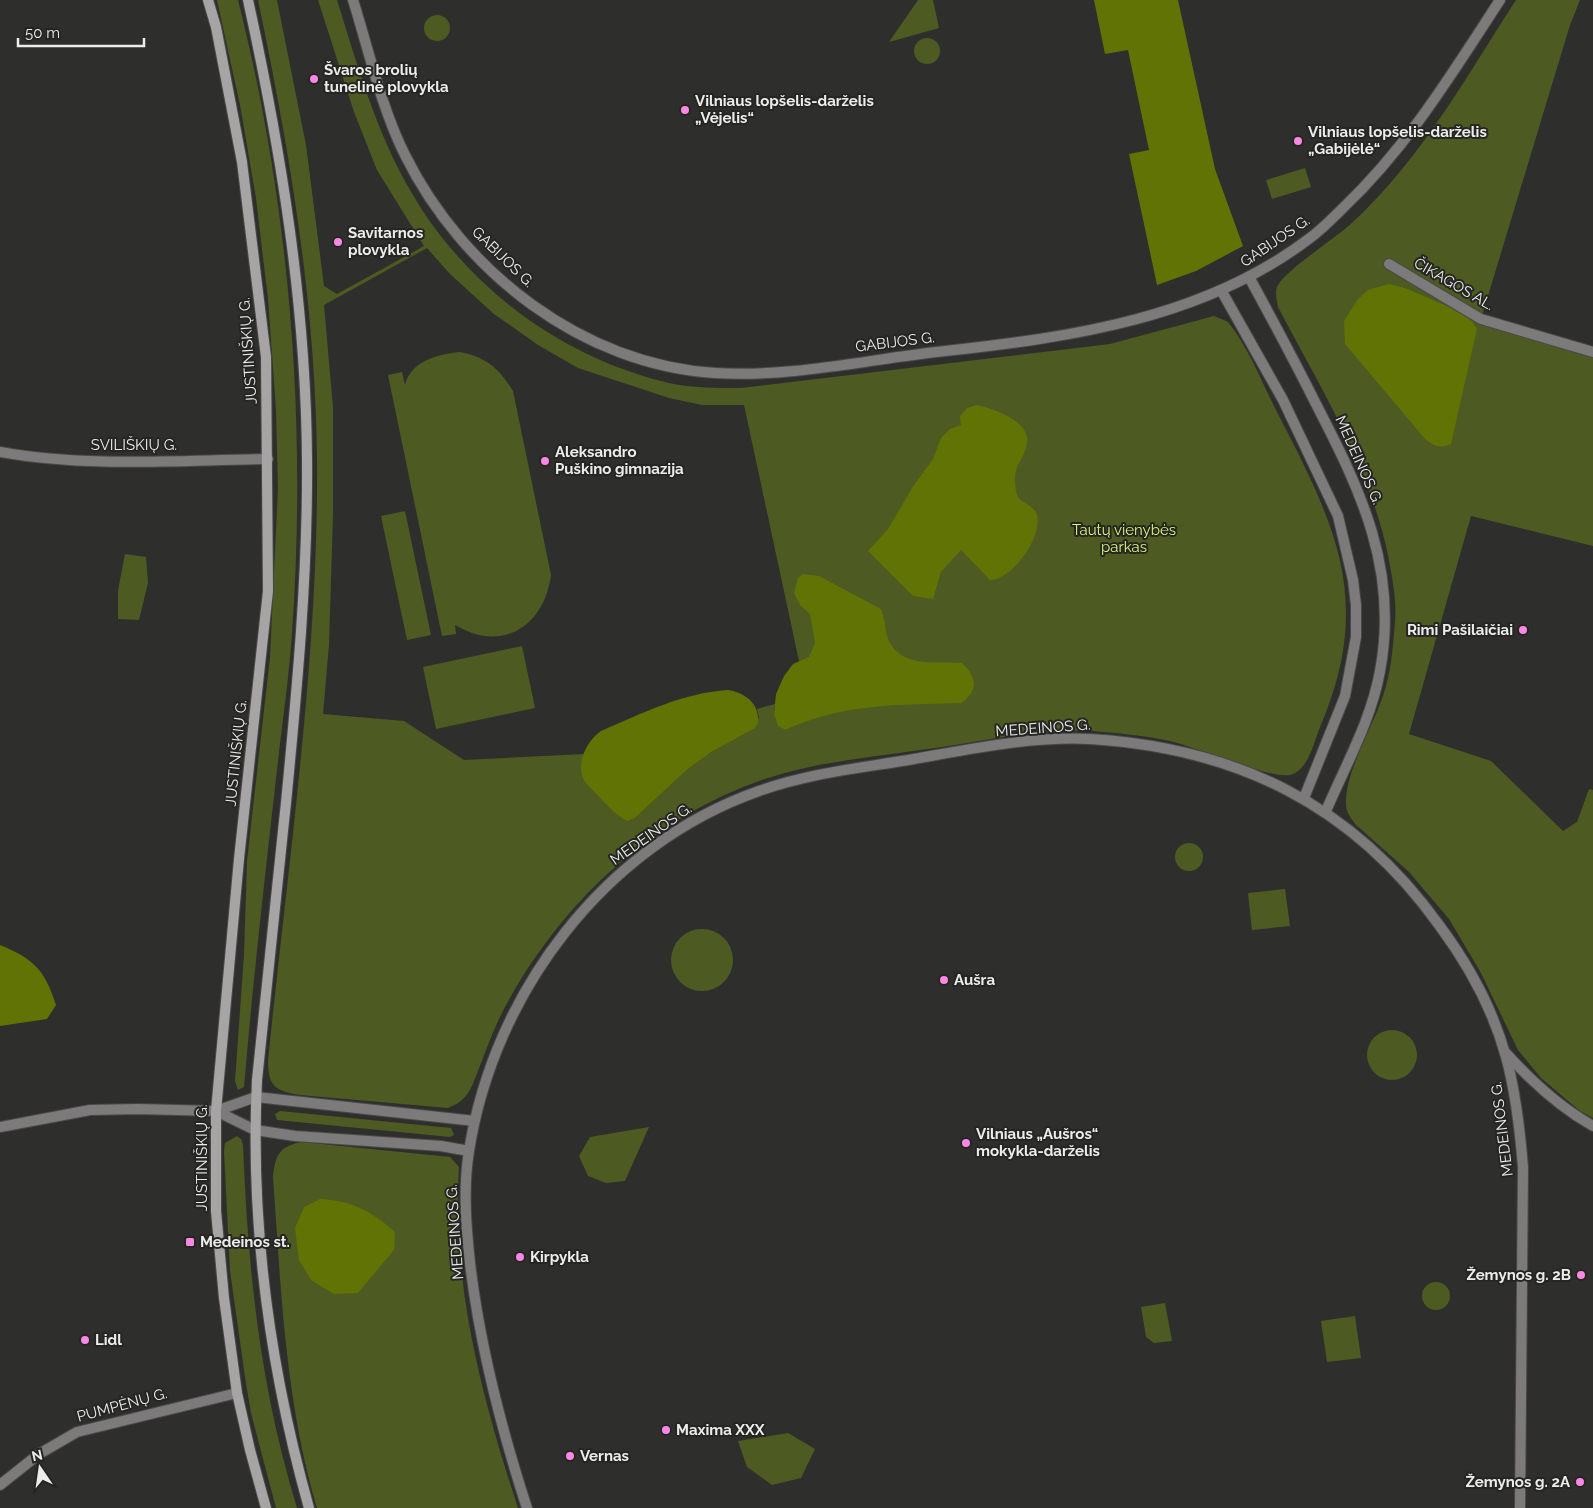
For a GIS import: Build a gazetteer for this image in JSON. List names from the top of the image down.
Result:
{
  "streets": {
    "main road": ["JUSTINIŠKIŲ G."],
    "street": [
      "GABIJOS G.",
      "ČIKAGOS AL.",
      "SVILIŠKIŲ G.",
      "MEDEINOS G.",
      "PUMPĖNŲ G."
    ]
  },
  "crossings": [
    ["GABIJOS G.", "MEDEINOS G."],
    ["JUSTINIŠKIŲ G.", "SVILIŠKIŲ G."],
    ["JUSTINIŠKIŲ G.", "PUMPĖNŲ G."]
  ],
  "parks": ["Tautų vienybės parkas"],
  "places": {
    "other": [
      "Švaros brolių tunelinė plovykla",
      "Vilniaus lopšelis-darželis „Vėjelis“",
      "Vilniaus lopšelis-darželis „Gabijėlė“",
      "Savitarnos plovykla",
      "Aleksandro Puškino gimnazija",
      "Rimi Pašilaičiai",
      "Aušra",
      "Vilniaus „Aušros“ mokykla-darželis",
      "Kirpykla",
      "Žemynos g. 2B",
      "Lidl",
      "Maxima XXX",
      "Vernas",
      "Žemynos g. 2A"
    ],
    "transit": ["Medeinos st."]
  },
  "scale_bar": "50 m",
  "north": "top"
}
